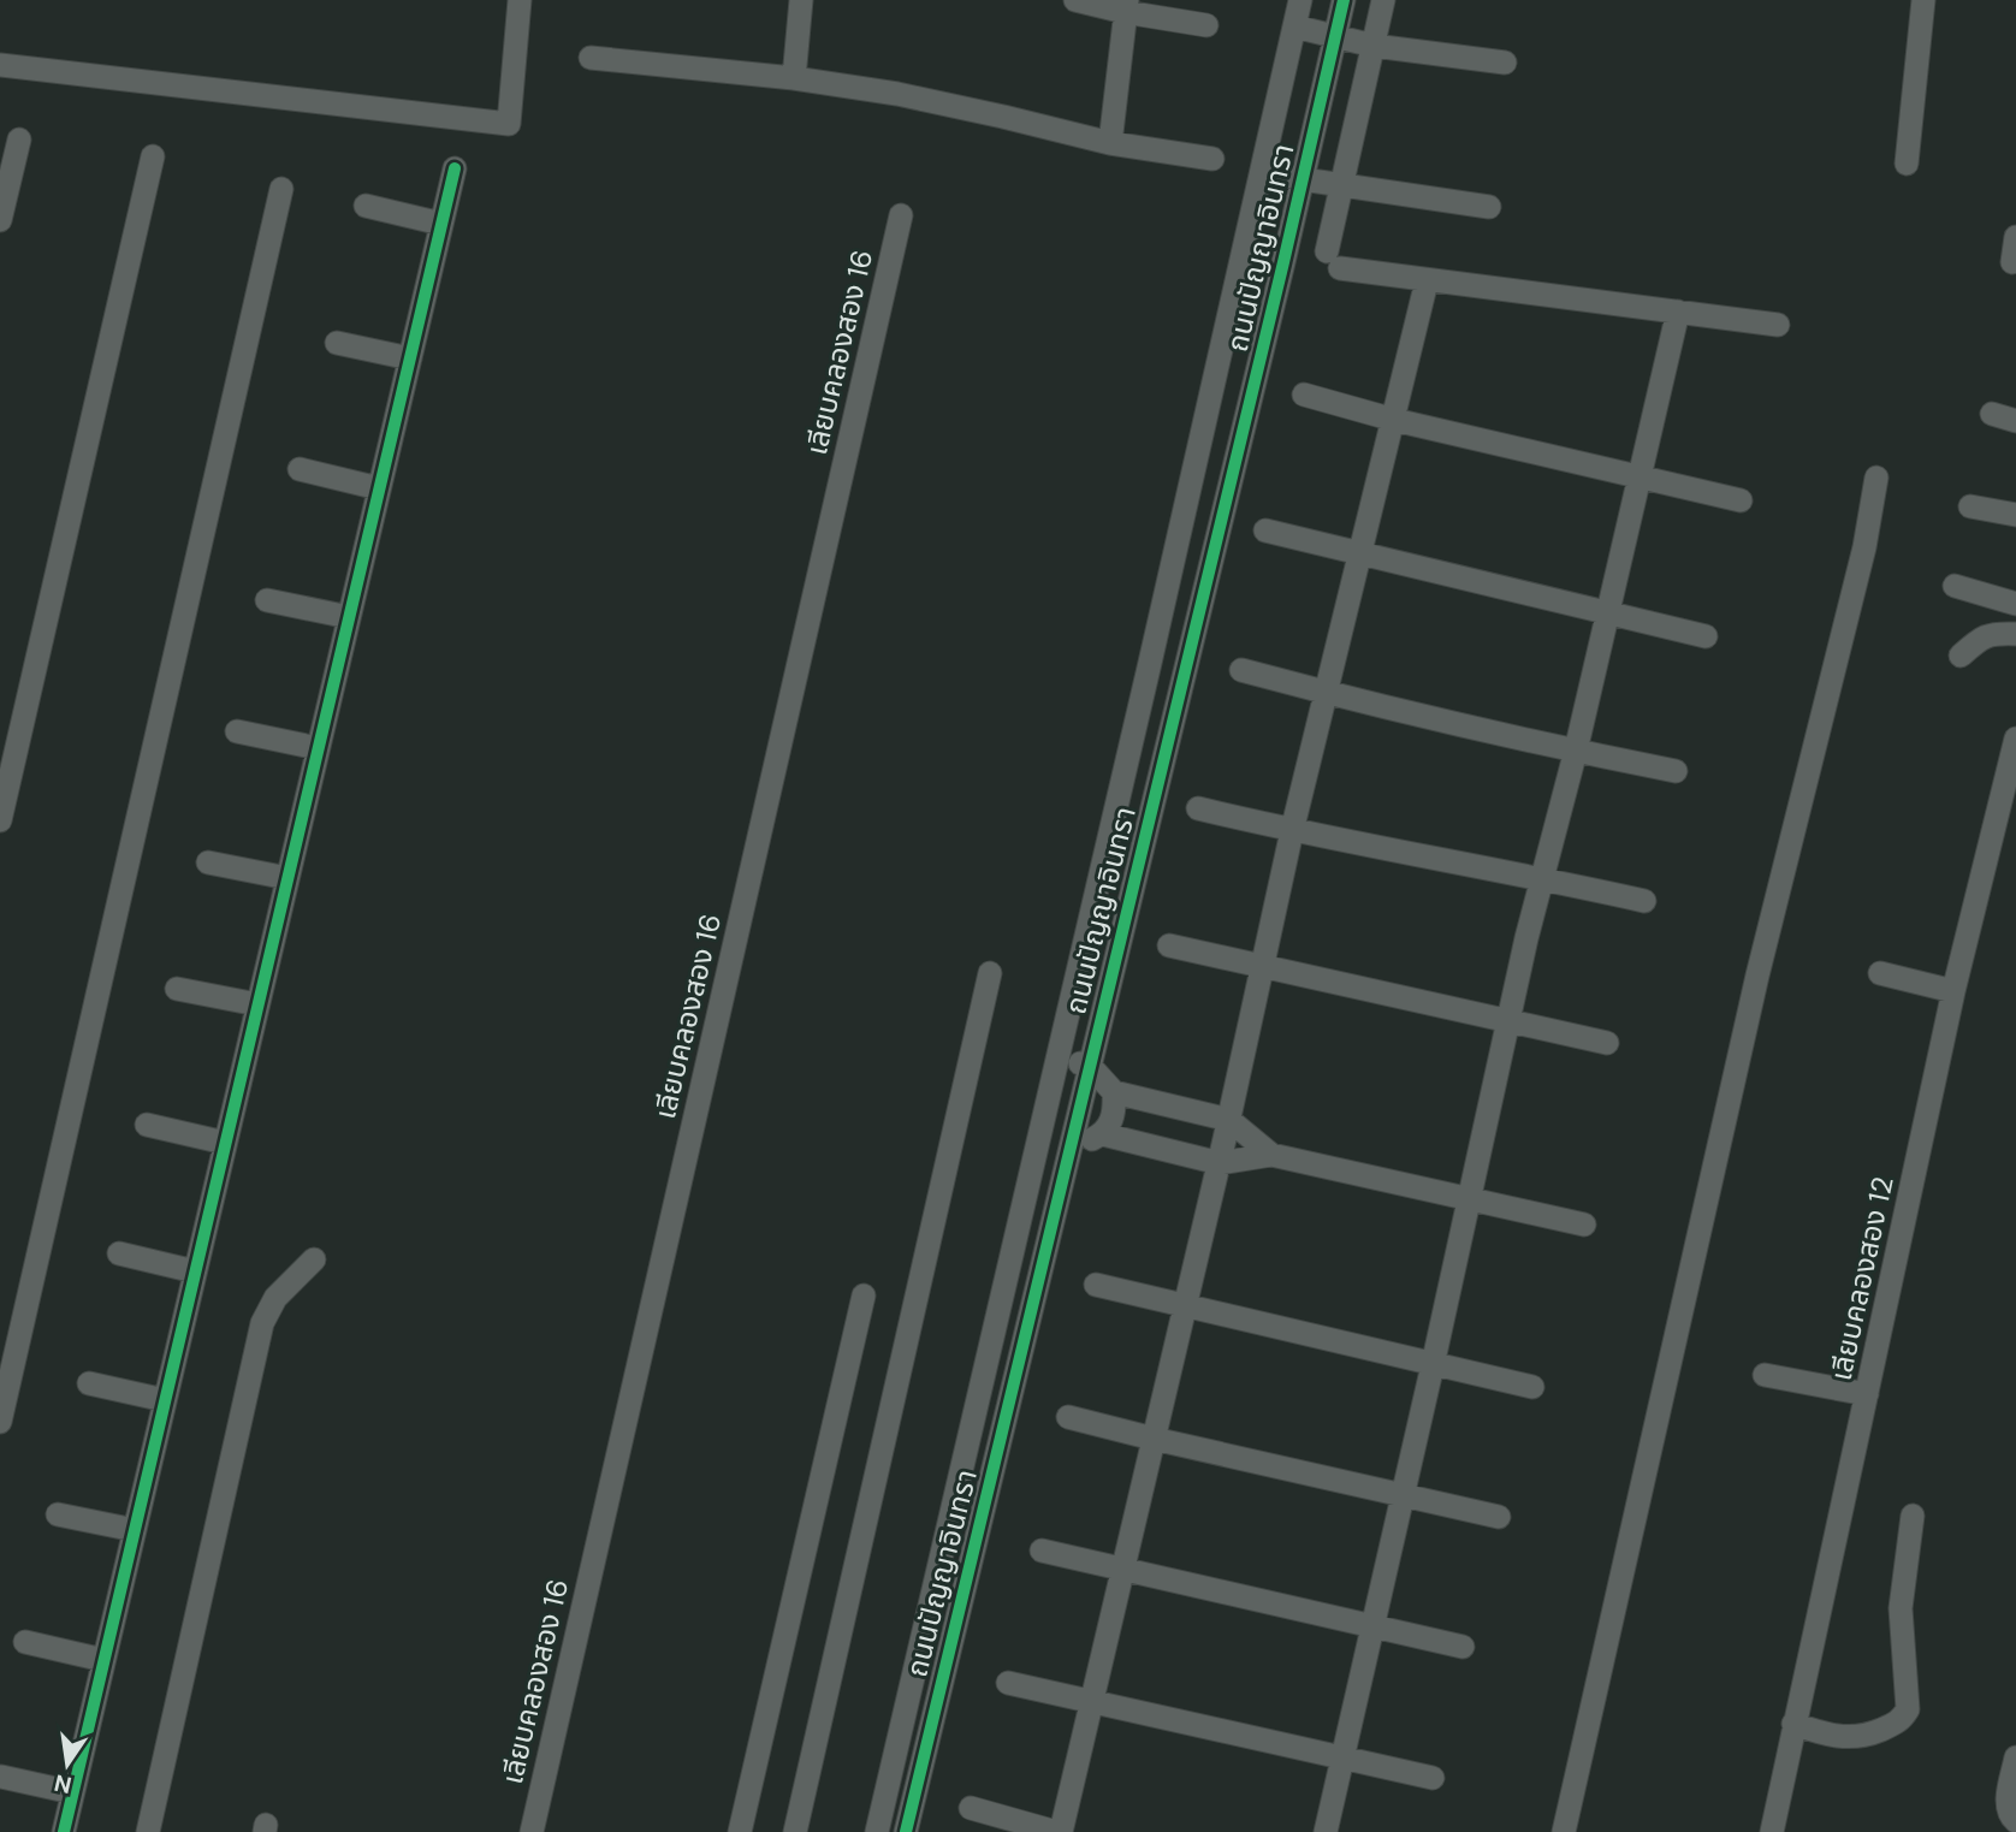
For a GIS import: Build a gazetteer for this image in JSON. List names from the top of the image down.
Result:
{
  "streets": {
    "street": ["ถนนปัญญาอินทรา", "เลียบคลองสอง 16", "เลียบคลองสอง 12"]
  },
  "north": "bottom"
}
